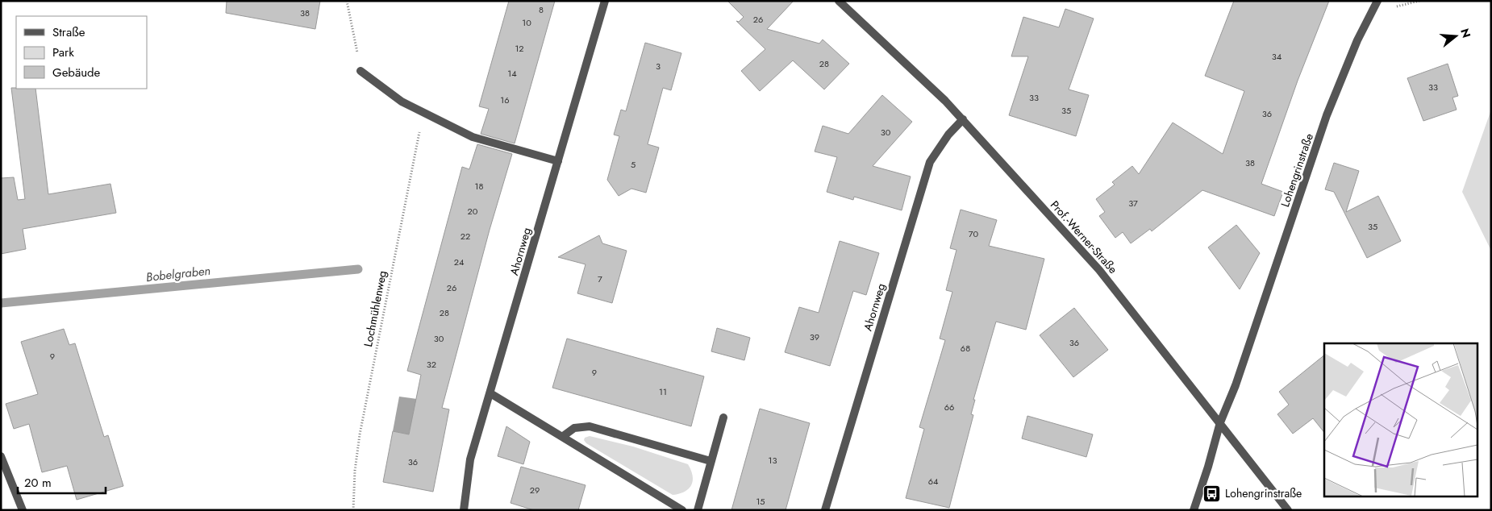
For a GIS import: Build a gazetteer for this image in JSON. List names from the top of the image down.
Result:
{
  "streets": {
    "street": ["Lohengrinstraße", "Prof.-Werner-Straße", "Ahornweg"],
    "path": ["Lochmühlenweg"]
  },
  "crossings": [
    ["Lohengrinstraße", "Prof.-Werner-Straße"],
    ["Prof.-Werner-Straße", "Ahornweg"]
  ],
  "water": ["Bobelgraben"],
  "places": {
    "bus stop": ["Lohengrinstraße"]
  },
  "house_numbers": [
    "8",
    "38",
    "26",
    "10",
    "12",
    "34",
    "28",
    "3",
    "14",
    "33",
    "33",
    "16",
    "35",
    "36",
    "30",
    "38",
    "5",
    "18",
    "37",
    "20",
    "35",
    "70",
    "22",
    "24",
    "7",
    "26",
    "28",
    "39",
    "30",
    "36",
    "68",
    "9",
    "32",
    "9",
    "11",
    "66",
    "13",
    "36",
    "64",
    "29",
    "15"
  ],
  "legend": ["Straße", "Park", "Gebäude"],
  "scale_bar": "20 m",
  "north": "right"
}
